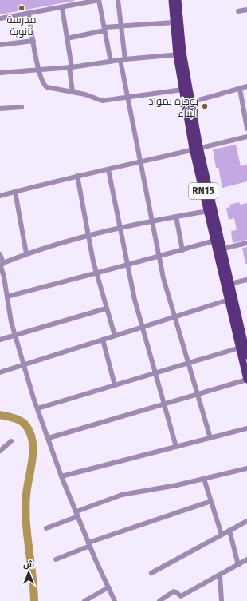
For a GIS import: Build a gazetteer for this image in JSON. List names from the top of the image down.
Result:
{
  "streets": {
    "main road": ["RN15"]
  },
  "places": ["مدرسة ثانوية", "بوجزة لمواد البناء"],
  "north": "top"
}
